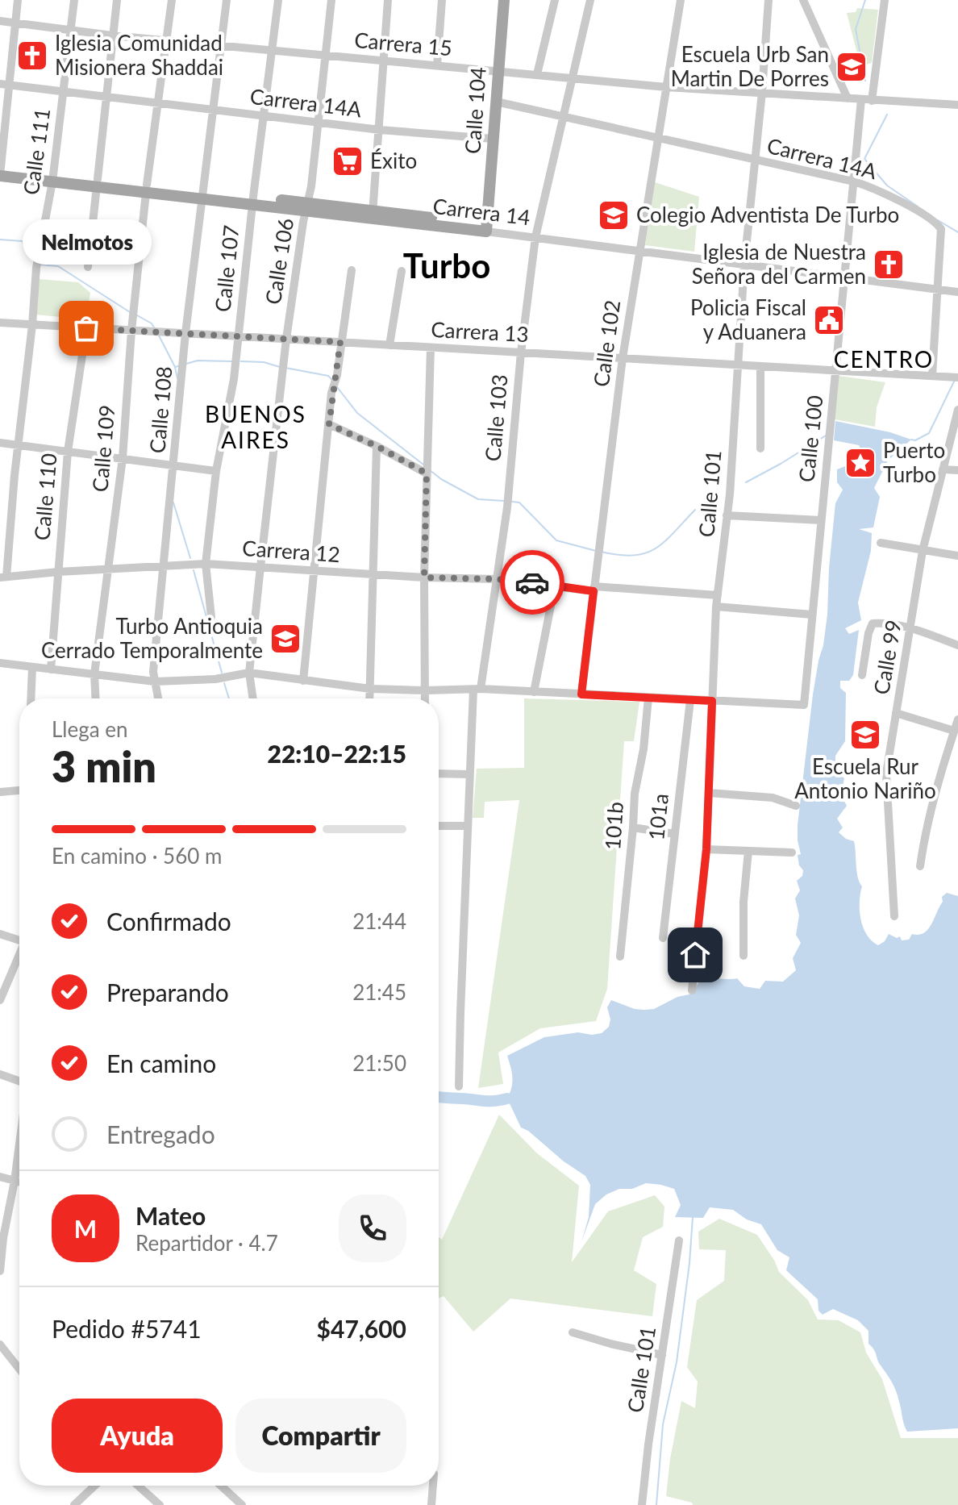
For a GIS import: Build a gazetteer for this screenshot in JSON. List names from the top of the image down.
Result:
{
  "streets": {
    "main road": ["Calle 104", "Carrera 14"],
    "street": [
      "Carrera 15",
      "Carrera 14A",
      "Calle 111",
      "Calle 106",
      "Calle 107",
      "Carrera 13",
      "Calle 102",
      "Calle 108",
      "Calle 103",
      "Calle 100",
      "Calle 109",
      "Calle 101",
      "Calle 110",
      "Carrera 12",
      "Calle 99",
      "101a",
      "101b"
    ]
  },
  "crossings": [
    ["Carrera 15", "Calle 104"],
    ["Carrera 15", "Calle 111"],
    ["Carrera 15", "Calle 106"],
    ["Carrera 15", "Calle 107"],
    ["Carrera 15", "Calle 102"],
    ["Carrera 15", "Calle 108"],
    ["Carrera 15", "Calle 103"],
    ["Carrera 15", "Calle 100"],
    ["Carrera 15", "Calle 109"],
    ["Carrera 15", "Calle 101"],
    ["Carrera 14A", "Calle 104"],
    ["Carrera 14A", "Calle 111"],
    ["Carrera 14A", "Carrera 14"],
    ["Carrera 14A", "Calle 106"],
    ["Carrera 14A", "Calle 107"],
    ["Carrera 14A", "Calle 102"],
    ["Carrera 14A", "Calle 108"],
    ["Carrera 14A", "Calle 103"],
    ["Carrera 14A", "Calle 100"],
    ["Carrera 14A", "Calle 109"],
    ["Carrera 14A", "Calle 101"],
    ["Calle 104", "Carrera 14"],
    ["Calle 111", "Carrera 14"],
    ["Calle 111", "Carrera 13"],
    ["Carrera 14", "Calle 106"],
    ["Carrera 14", "Calle 107"],
    ["Carrera 14", "Calle 102"],
    ["Carrera 14", "Calle 108"],
    ["Carrera 14", "Calle 103"],
    ["Carrera 14", "Calle 100"],
    ["Carrera 14", "Calle 109"],
    ["Carrera 14", "Calle 101"],
    ["Calle 106", "Carrera 13"],
    ["Calle 106", "Carrera 12"],
    ["Calle 107", "Carrera 13"],
    ["Calle 107", "Carrera 12"],
    ["Carrera 13", "Calle 102"],
    ["Carrera 13", "Calle 108"],
    ["Carrera 13", "Calle 103"],
    ["Carrera 13", "Calle 100"],
    ["Carrera 13", "Calle 109"],
    ["Carrera 13", "Calle 101"],
    ["Carrera 13", "Calle 110"],
    ["Calle 102", "Carrera 12"],
    ["Calle 108", "Carrera 12"],
    ["Calle 103", "Carrera 12"],
    ["Calle 100", "Calle 101"]
  ],
  "districts": ["Turbo", "CENTRO", "BUENOS AIRES"],
  "places": {
    "church": ["Iglesia Comunidad Misionera Shaddai", "Iglesia de Nuestra Señora del Carmen"],
    "school or university": [
      "Escuela Urb San Martin De Porres",
      "Colegio Adventista De Turbo",
      "Turbo Antioquia Cerrado Temporalmente",
      "Escuela Rur Antonio Nariño"
    ],
    "supermarket": ["Éxito"],
    "public building": ["Policia Fiscal y Aduanera"],
    "other": ["Nelmotos"],
    "place": ["Puerto Turbo"]
  },
  "page": {
    "bubble": "Nelmotos",
    "heading": ["3 min", "Llega en", "22:10–22:15"],
    "panel": [
      "Mateo",
      "Repartidor · 4.7",
      "Pedido #5741",
      "$47,600"
    ],
    "bar": "En camino · 560 m",
    "list": [
      ["Confirmado", "21:44"],
      ["Preparando", "21:45"],
      ["En camino", "21:50"],
      "Entregado"
    ],
    "round": "M",
    "buttons": ["Ayuda", "Compartir"]
  }
}
